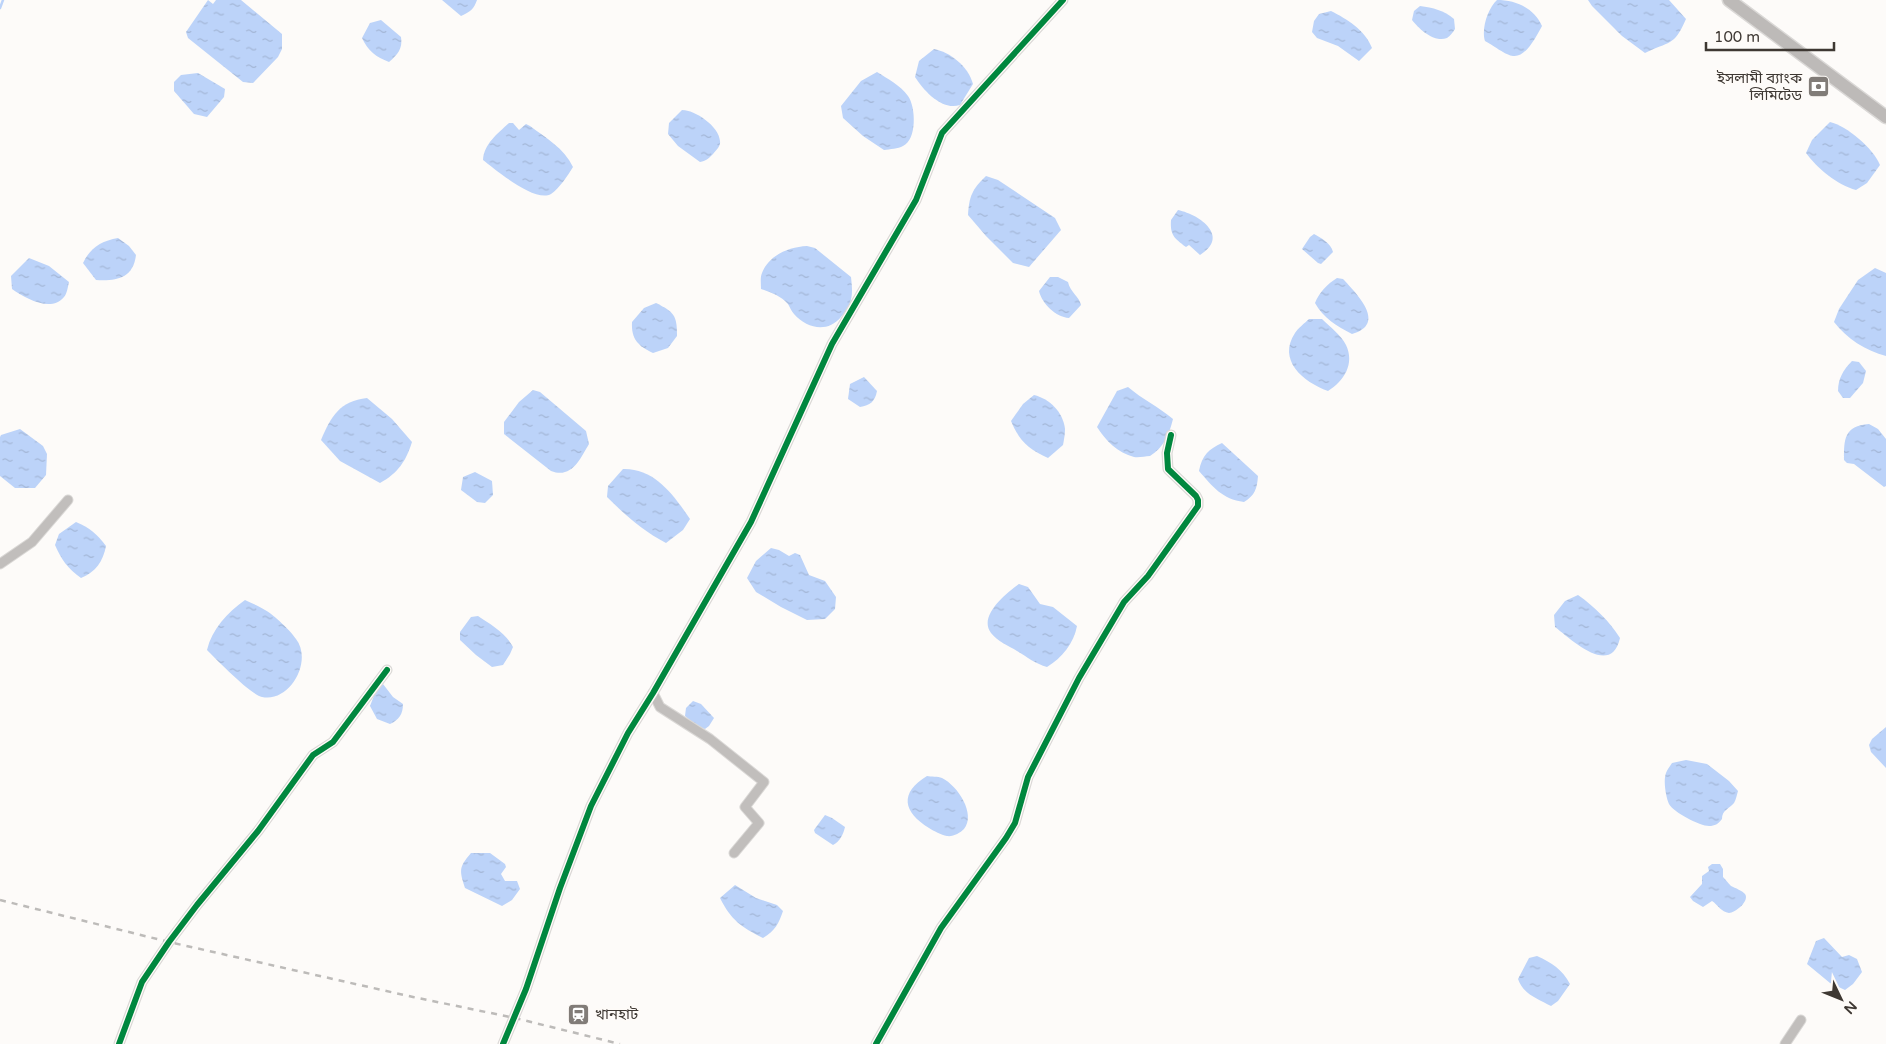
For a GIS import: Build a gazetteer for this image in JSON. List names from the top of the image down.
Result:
{
  "places": {
    "bank": ["ইসলামী ব্যাংক লিমিটেড"],
    "station": ["খানহাট"]
  },
  "scale_bar": "100 m",
  "north": "bottom right"
}
